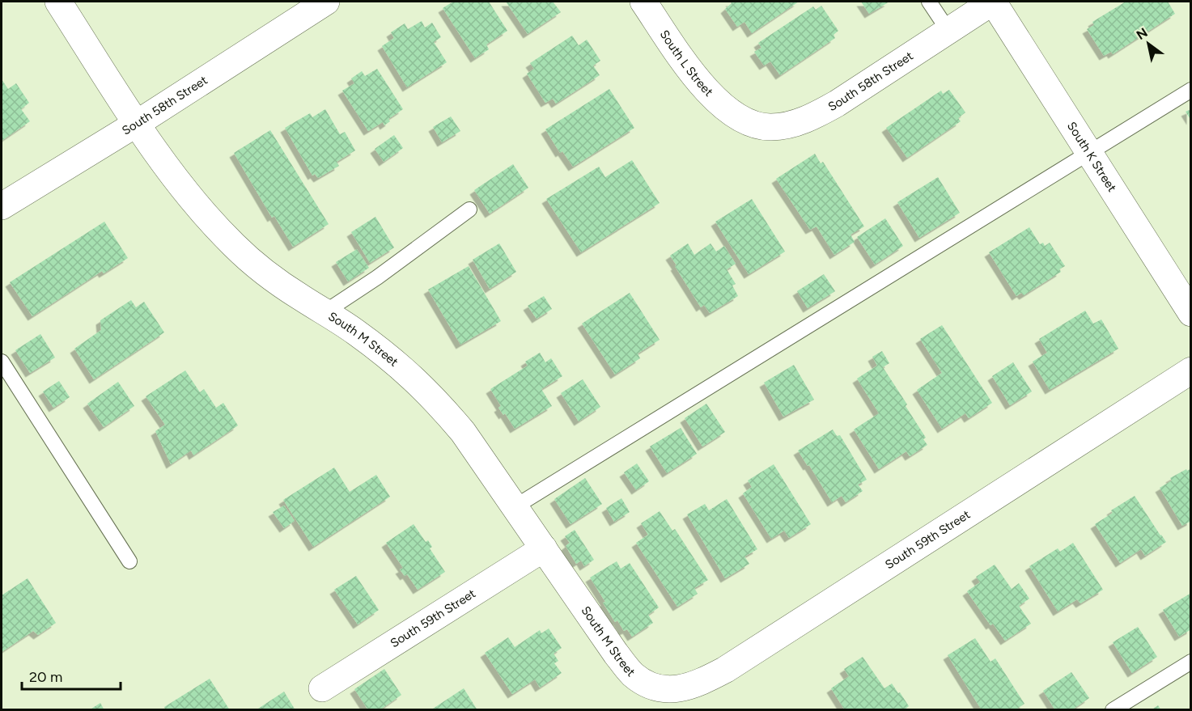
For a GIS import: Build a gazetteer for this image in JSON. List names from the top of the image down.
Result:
{
  "streets": {
    "street": [
      "South L Street",
      "South 58th Street",
      "South K Street",
      "South M Street",
      "South 59th Street"
    ]
  },
  "crossings": [
    ["South L Street", "South 58th Street"],
    ["South 58th Street", "South K Street"],
    ["South 58th Street", "South M Street"],
    ["South M Street", "South 59th Street"]
  ],
  "scale_bar": "20 m",
  "north": "top left"
}
